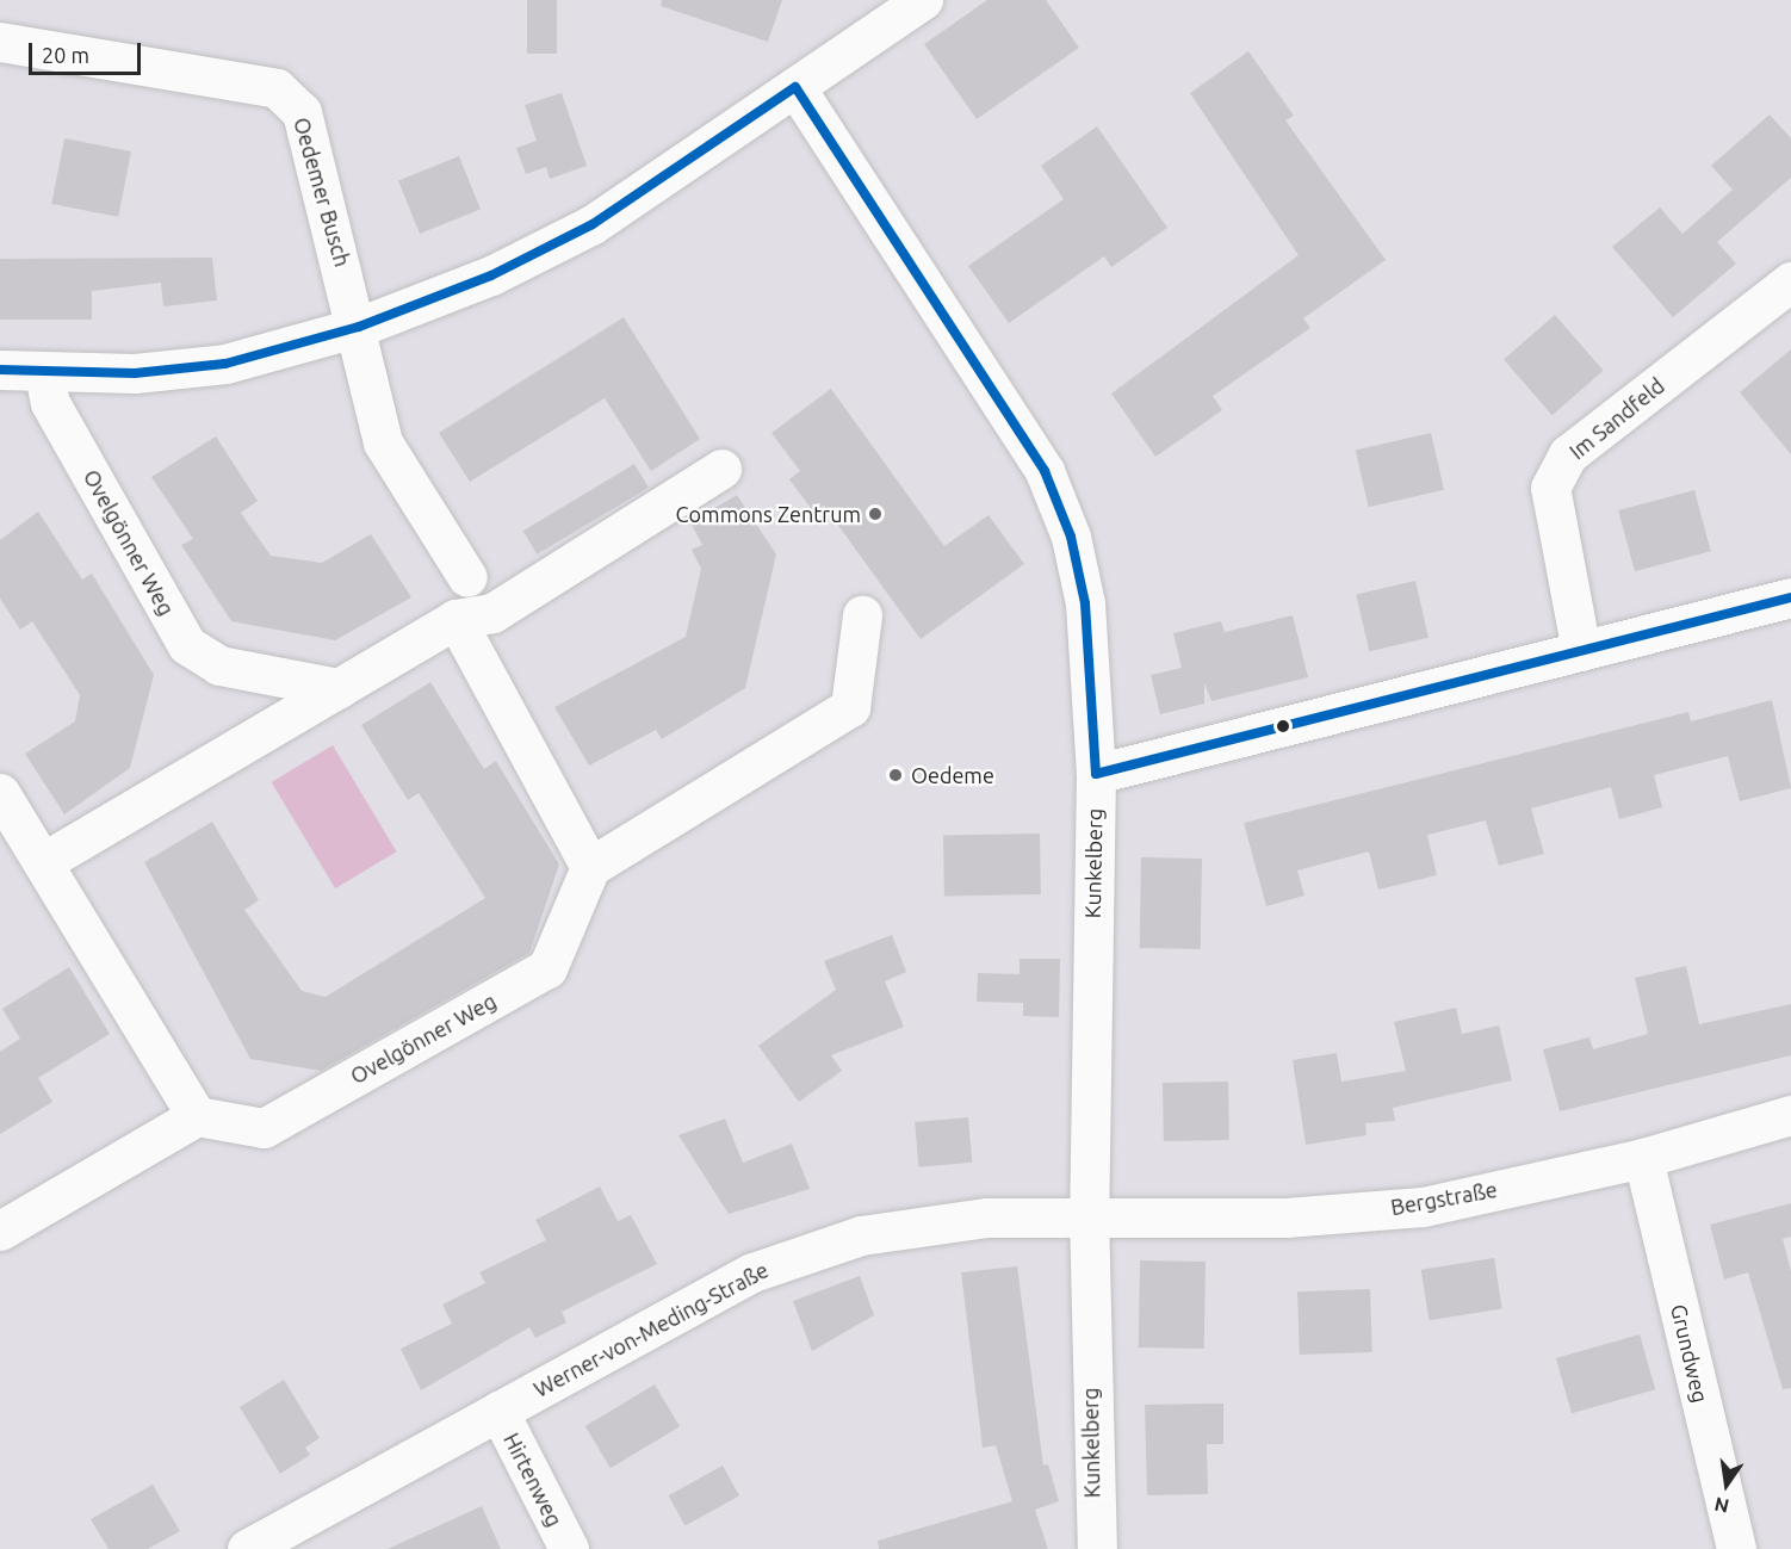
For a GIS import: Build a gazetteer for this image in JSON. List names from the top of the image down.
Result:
{
  "streets": {
    "street": [
      "Oedemer Busch",
      "Im Sandfeld",
      "Ovelgönner Weg",
      "Kunkelberg",
      "Bergstraße",
      "Werner-von-Meding-Straße",
      "Grundweg",
      "Hirtenweg"
    ]
  },
  "crossings": [
    ["Kunkelberg", "Bergstraße"],
    ["Kunkelberg", "Werner-von-Meding-Straße"],
    ["Bergstraße", "Werner-von-Meding-Straße"],
    ["Bergstraße", "Grundweg"],
    ["Werner-von-Meding-Straße", "Hirtenweg"]
  ],
  "places": ["Commons Zentrum", "Oedeme"],
  "scale_bar": "20 m",
  "north": "bottom"
}
